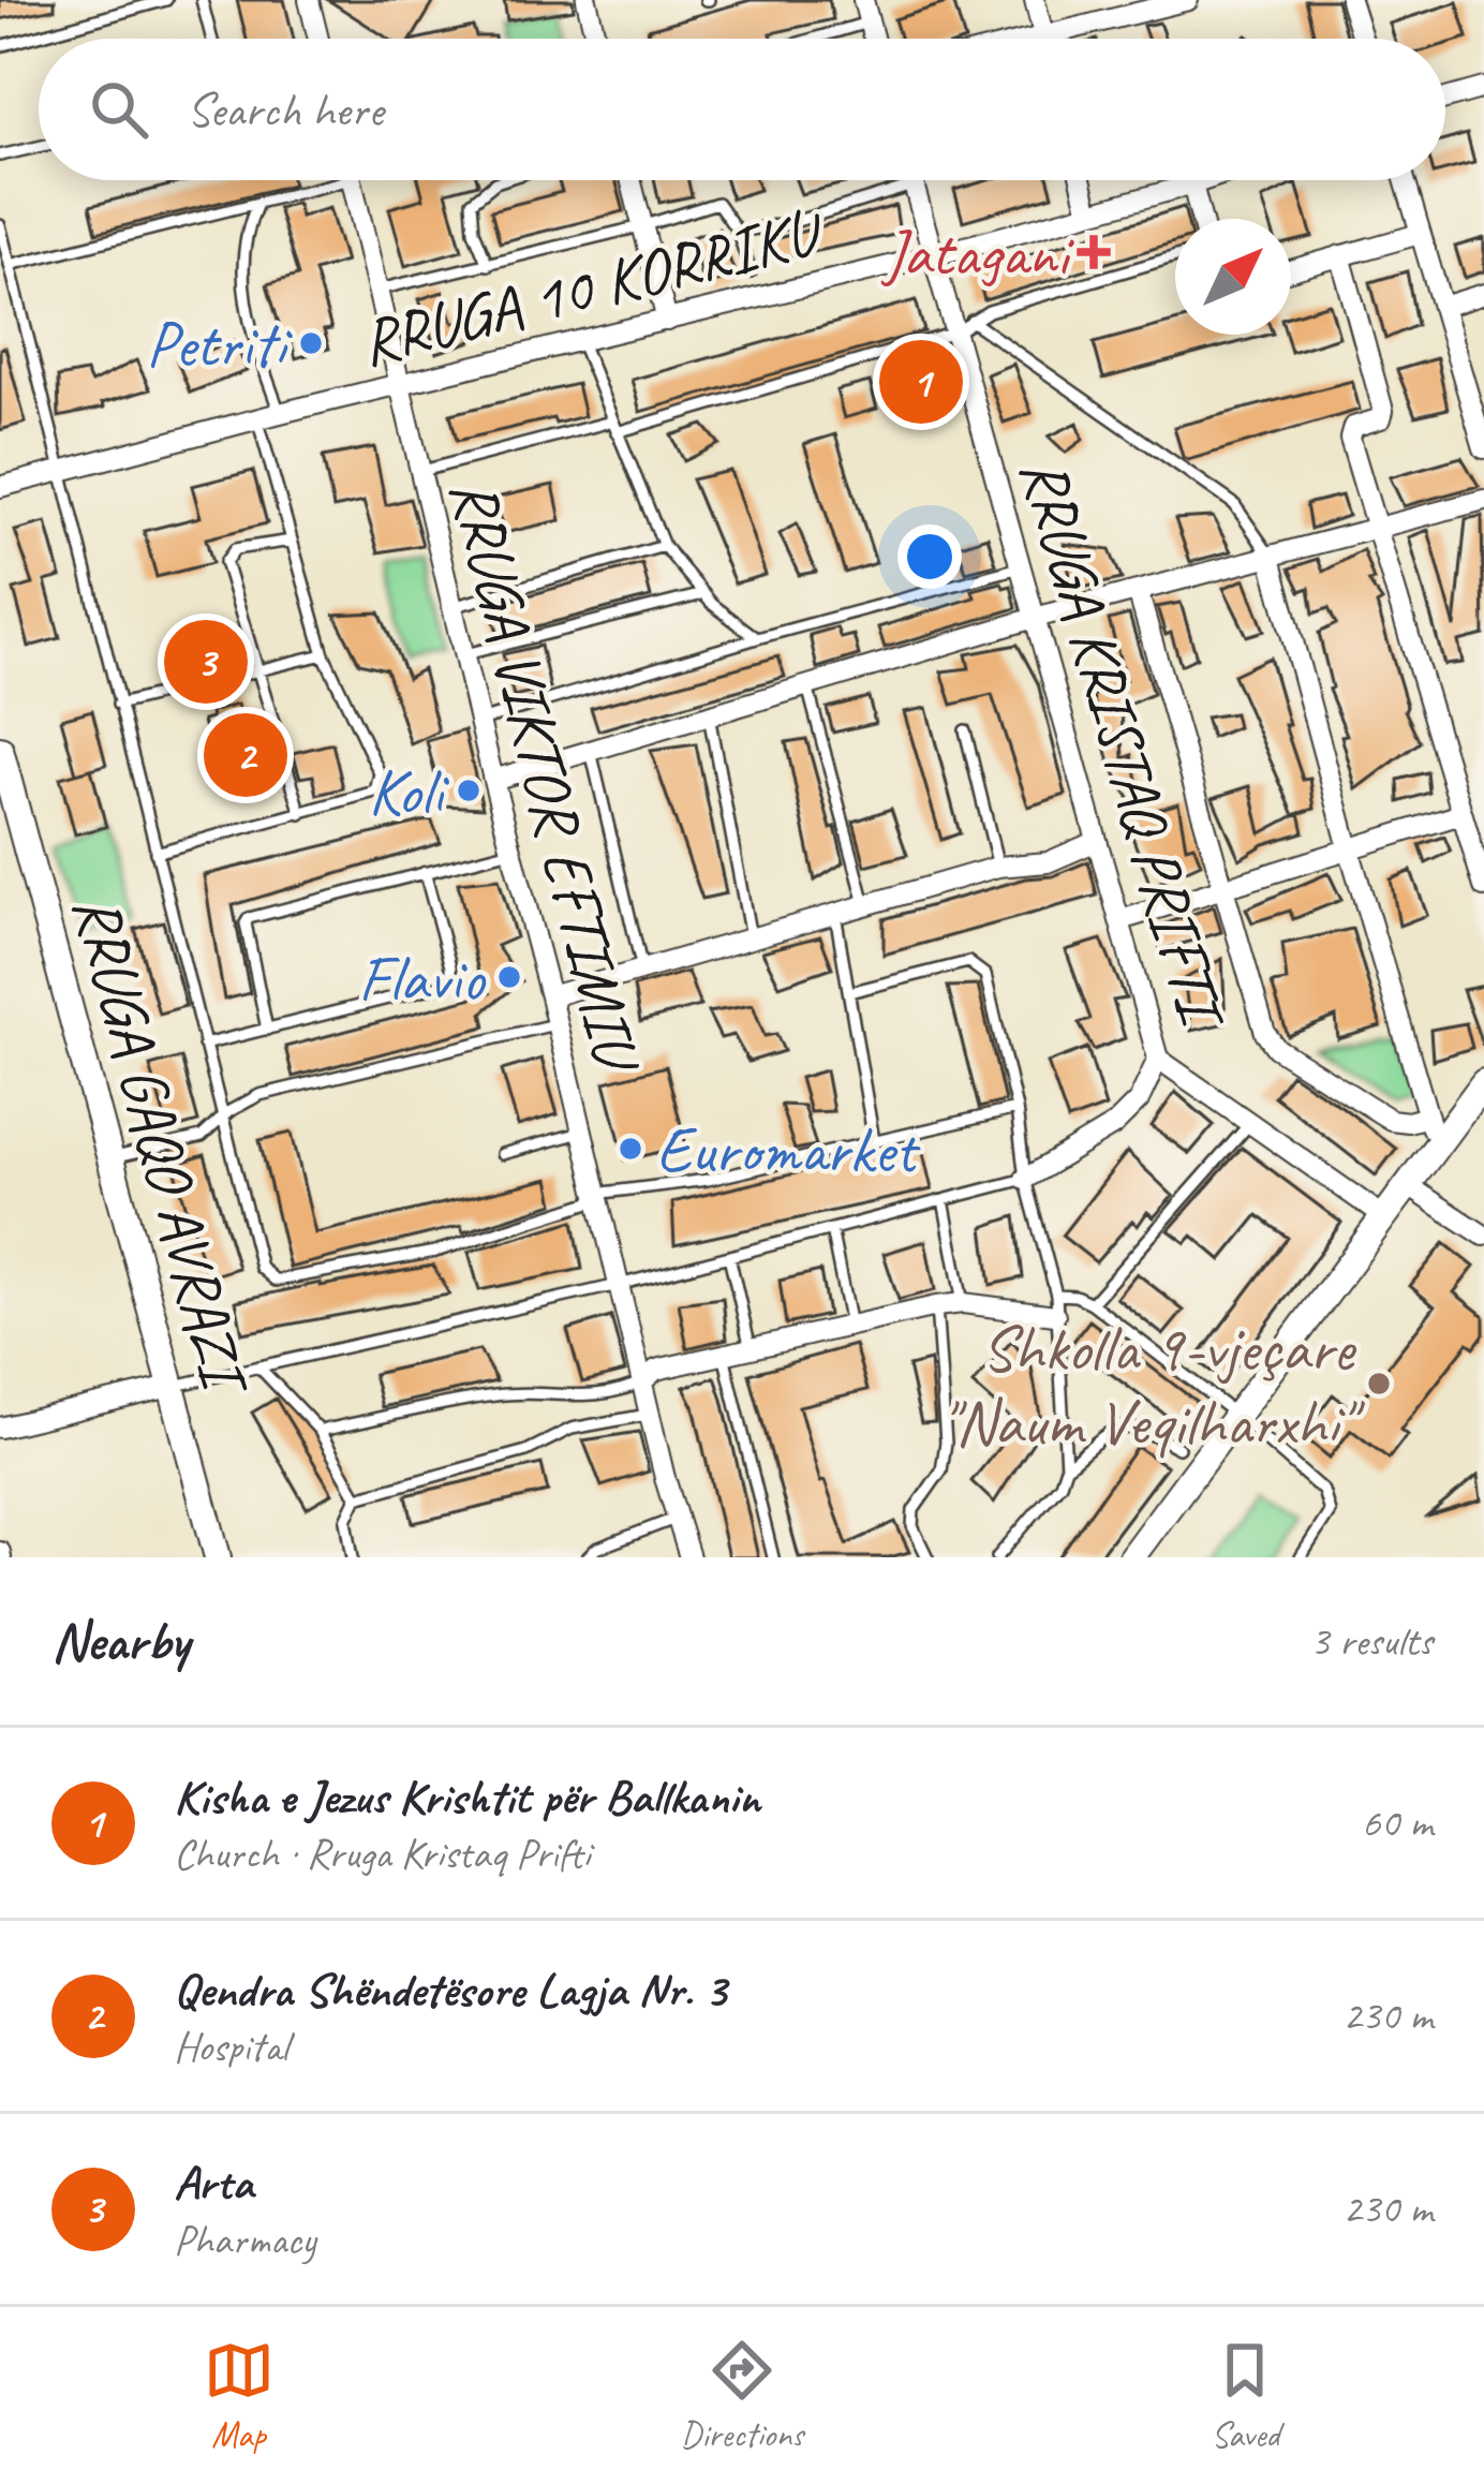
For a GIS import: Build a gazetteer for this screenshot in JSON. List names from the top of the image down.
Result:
{
  "streets": {
    "main road": ["RRUGA GAQO AVRAZI"],
    "street": ["RRUGA 10 KORRIKU", "RRUGA KRISTAQ PRIFTI", "RRUGA VIKTOR EFTIMIU"]
  },
  "crossings": [
    ["RRUGA 10 KORRIKU", "RRUGA KRISTAQ PRIFTI"],
    ["RRUGA 10 KORRIKU", "RRUGA VIKTOR EFTIMIU"]
  ],
  "places": {
    "health": ["Jatagani"],
    "other": [
      "Petriti",
      "Koli",
      "Flavio",
      "Euromarket",
      "Shkolla 9-vjeçare \"Naum Veqilharxhi\""
    ]
  },
  "north": "top right",
  "page": {
    "search": "Search here",
    "pins": ["1", "3", "2"],
    "heading": ["Nearby", "3 results"],
    "list": [
      {
        "mark": "1",
        "name": "Kisha e Jezus Krishtit për Ballkanin",
        "note": "Church · Rruga Kristaq Prifti",
        "value": "60 m"
      },
      {
        "mark": "2",
        "name": "Qendra Shëndetësore Lagja Nr. 3",
        "note": "Hospital",
        "value": "230 m"
      },
      {
        "mark": "3",
        "name": "Arta",
        "note": "Pharmacy",
        "value": "230 m"
      }
    ],
    "nav": ["Map", "Directions", "Saved"]
  }
}
